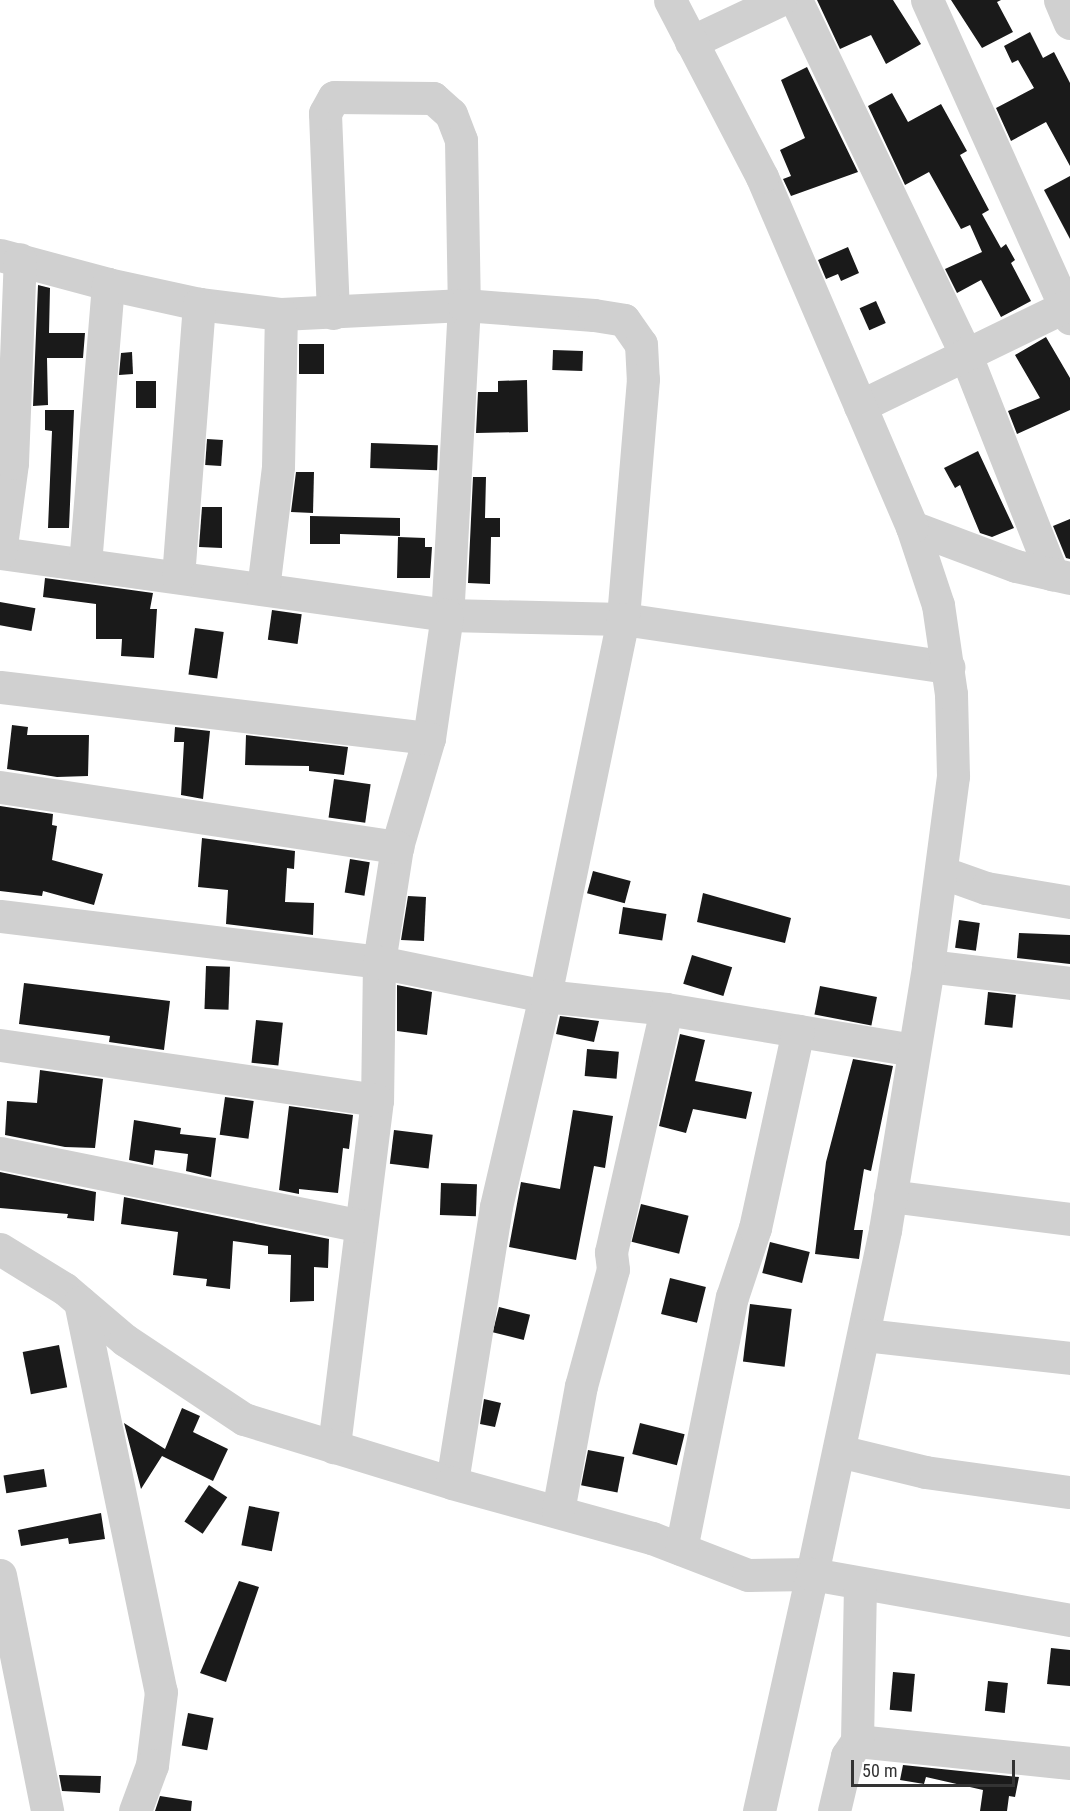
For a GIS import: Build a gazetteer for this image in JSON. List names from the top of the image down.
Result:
{
  "scale_bar": "50 m"
}
